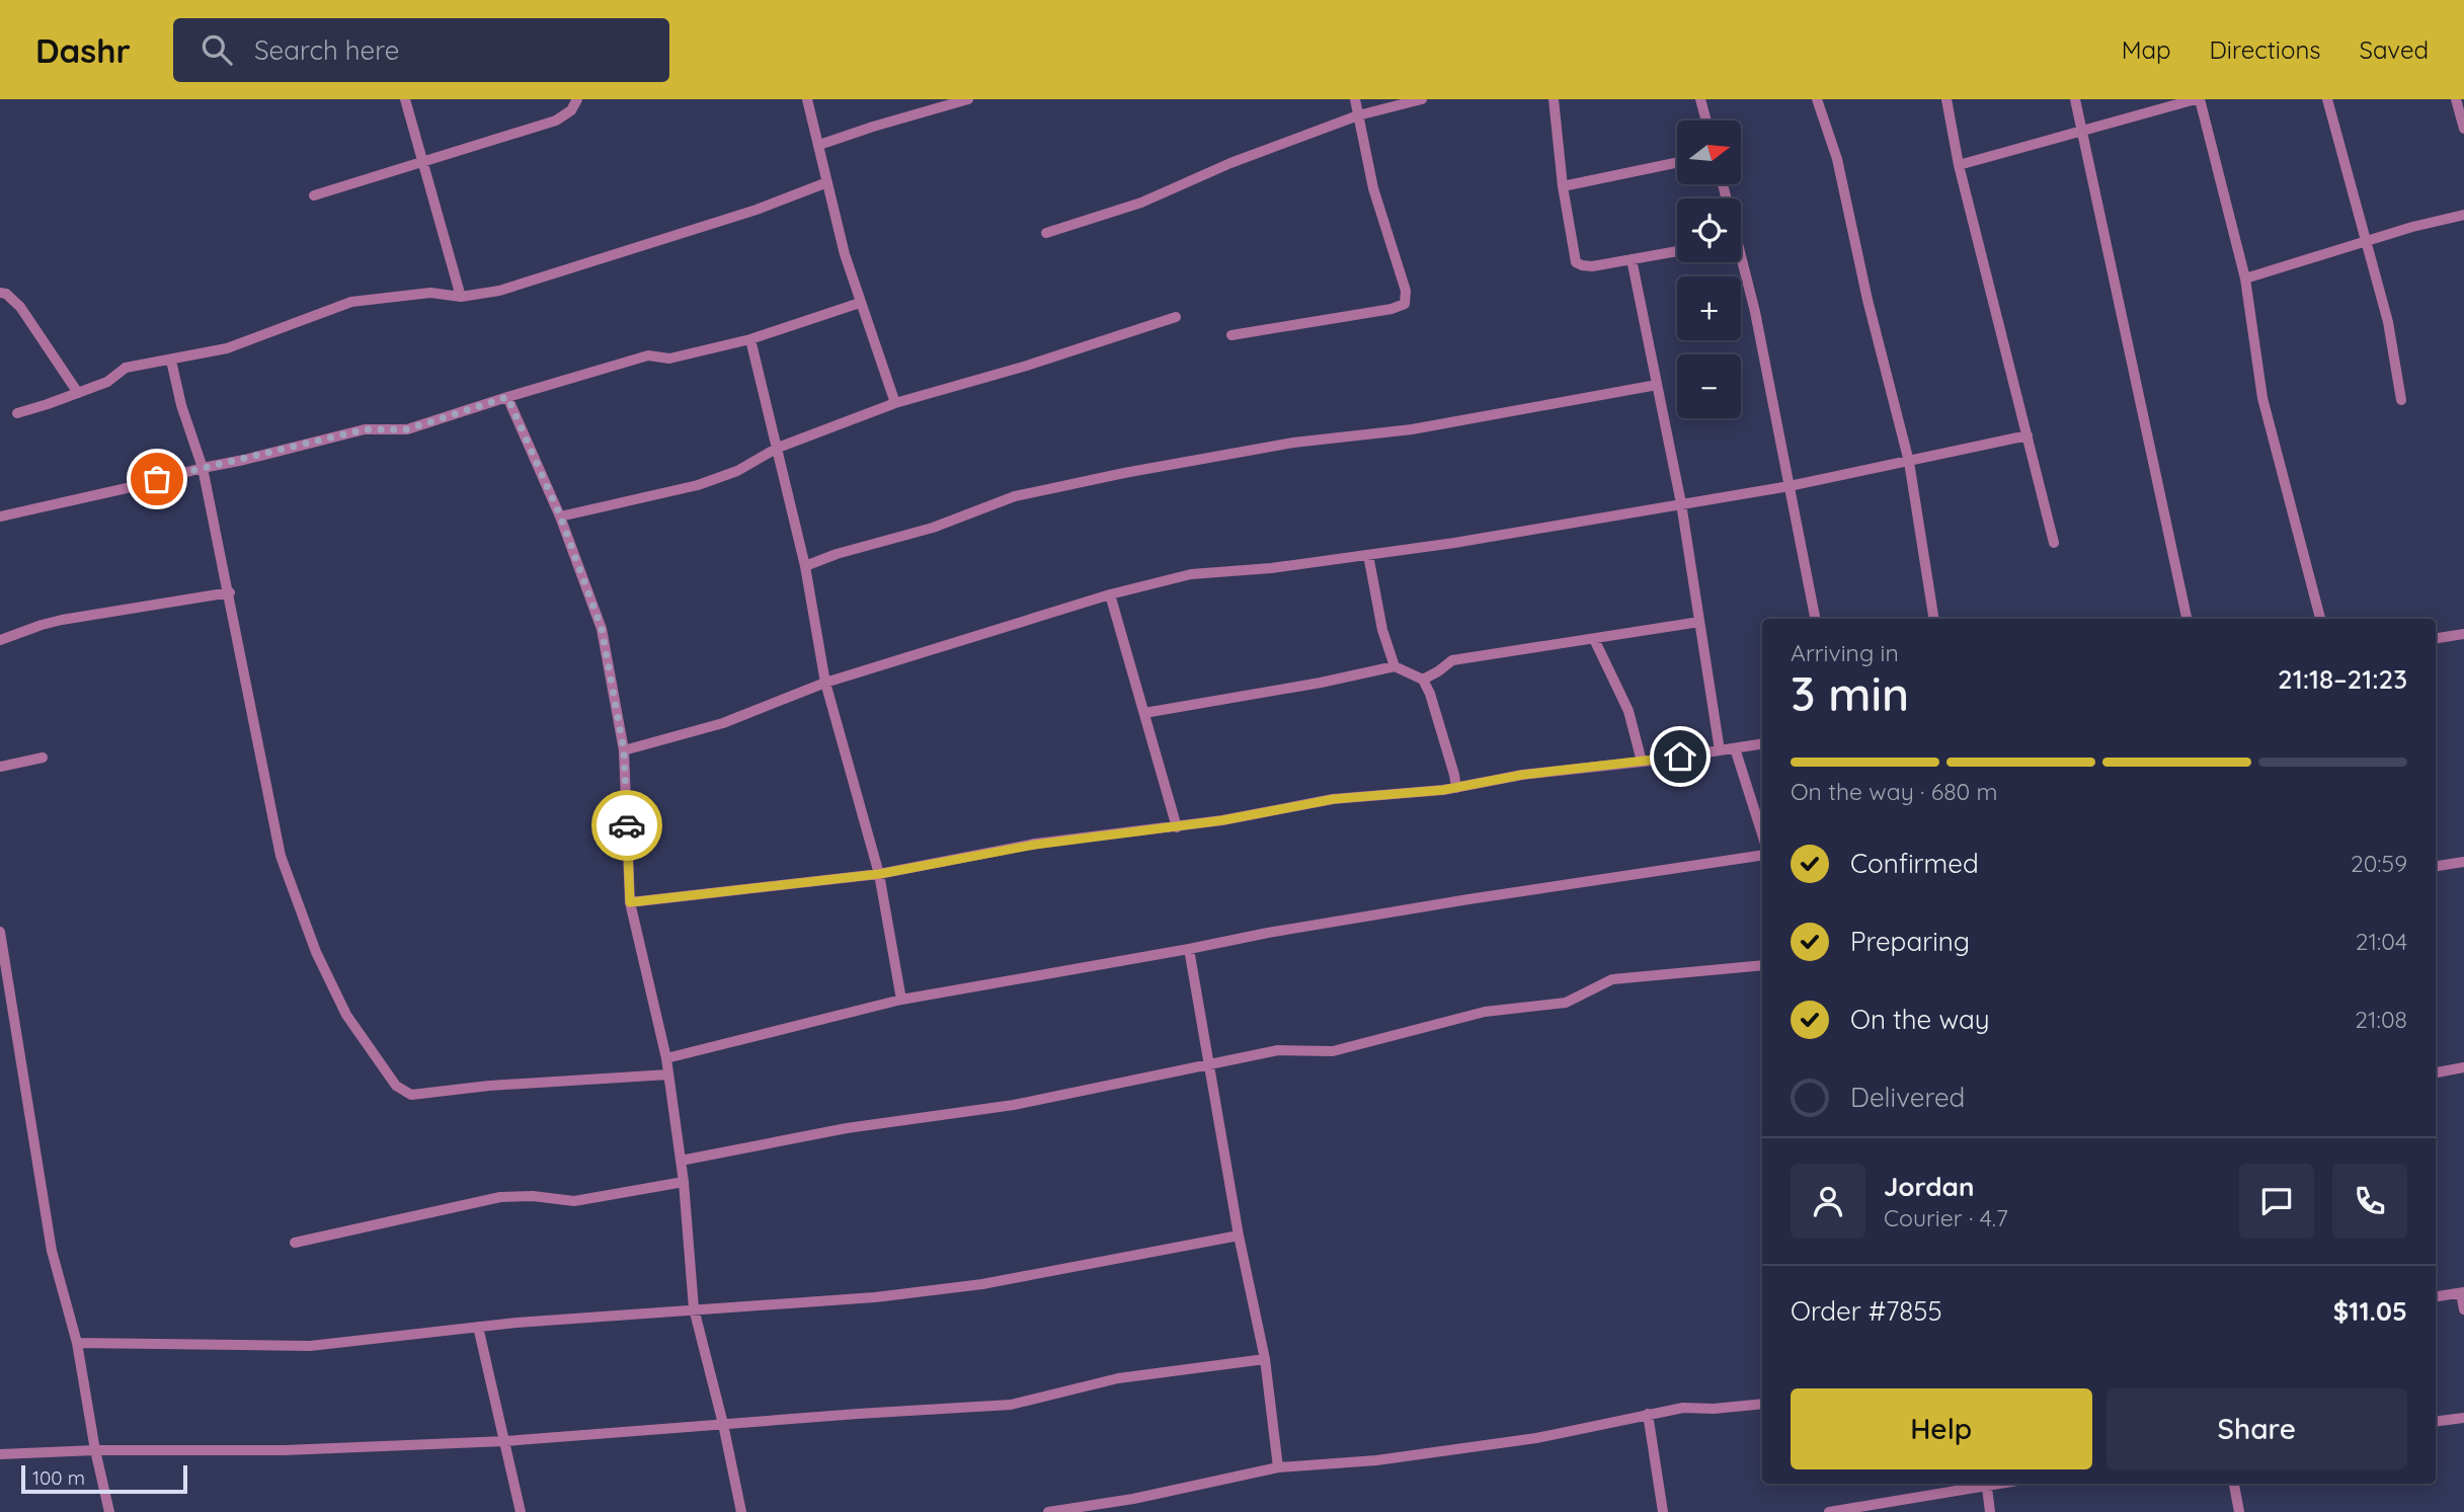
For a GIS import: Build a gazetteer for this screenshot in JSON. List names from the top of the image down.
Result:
{
  "scale_bar": "100 m",
  "north": "right",
  "page": {
    "header": "Dashr",
    "search": "Search here",
    "nav": ["Map", "Directions", "Saved"],
    "map_buttons": ["+", "−"],
    "heading": ["3 min", "Arriving in", "21:18–21:23"],
    "panel": [
      "Jordan",
      "Courier · 4.7",
      "Order #7855",
      "$11.05"
    ],
    "bar": "On the way · 680 m",
    "list": [
      ["Confirmed", "20:59"],
      ["Preparing", "21:04"],
      ["On the way", "21:08"],
      "Delivered"
    ],
    "buttons": ["Help", "Share"],
    "scale": "100 m"
  }
}
